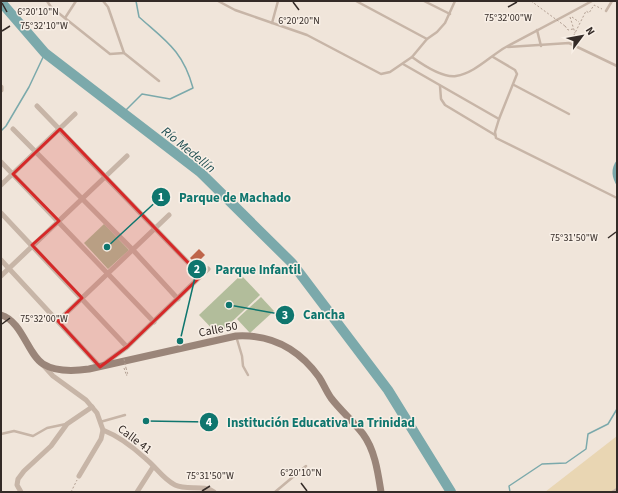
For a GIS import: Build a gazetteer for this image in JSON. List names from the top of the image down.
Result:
{
  "streets": {
    "main road": ["Calle 50"],
    "street": ["Calle 41"]
  },
  "crossings": [
    ["Calle 50", "Calle 41"]
  ],
  "water": ["Río Medellín"],
  "places": [
    "Parque de Machado",
    "Cancha",
    "Parque Infantil",
    "Institución Educativa La Trinidad"
  ],
  "north": "top right",
  "coordinates": [
    "6°20'10\"N",
    "75°32'00\"W",
    "6°20'20\"N",
    "75°32'10\"W",
    "75°31'50\"W"
  ]
}
